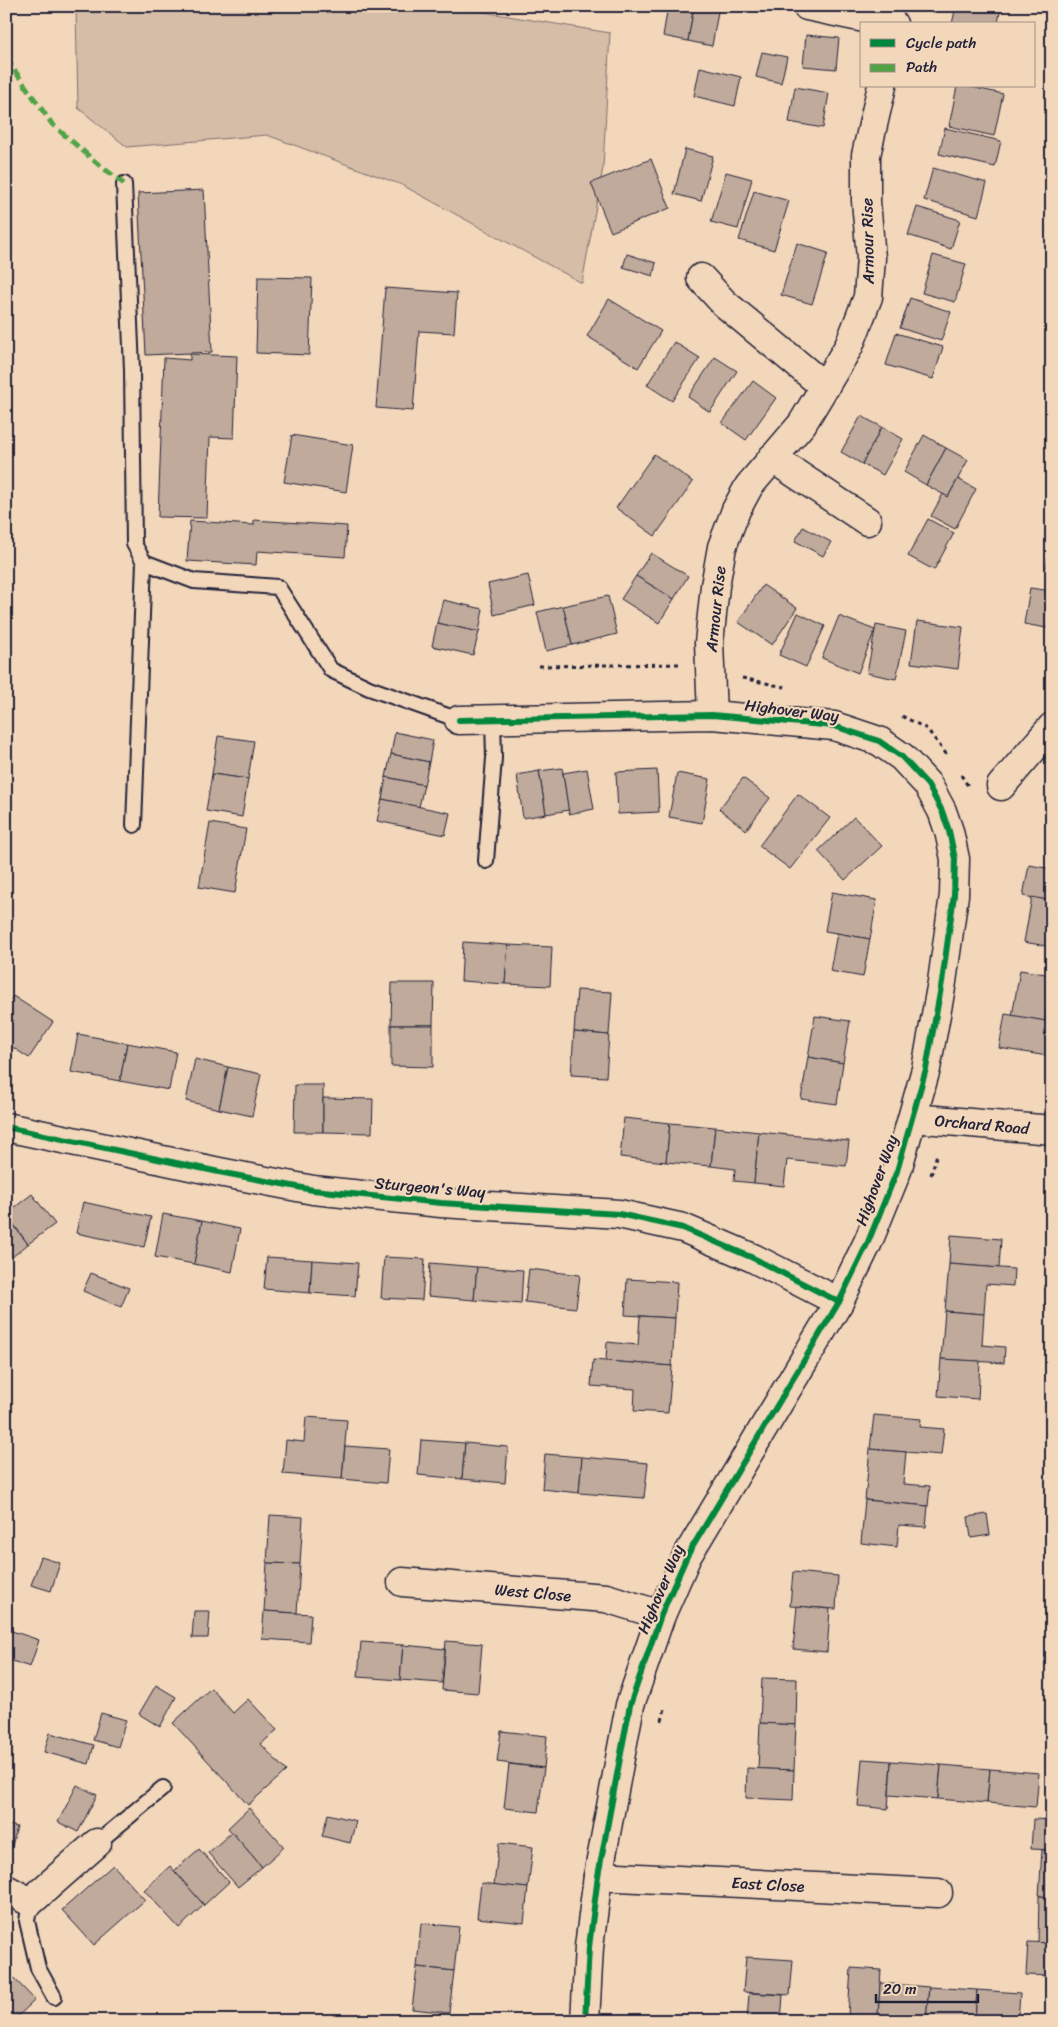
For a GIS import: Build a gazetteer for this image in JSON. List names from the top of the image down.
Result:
{
  "streets": {
    "street": [
      "Armour Rise",
      "Highover Way",
      "Orchard Road",
      "Sturgeon's Way",
      "West Close",
      "East Close"
    ]
  },
  "crossings": [
    ["Armour Rise", "Highover Way"],
    ["Highover Way", "Orchard Road"],
    ["Highover Way", "Sturgeon's Way"],
    ["Highover Way", "West Close"],
    ["Highover Way", "East Close"]
  ],
  "legend": ["Cycle path", "Path"],
  "scale_bar": "20 m"
}
